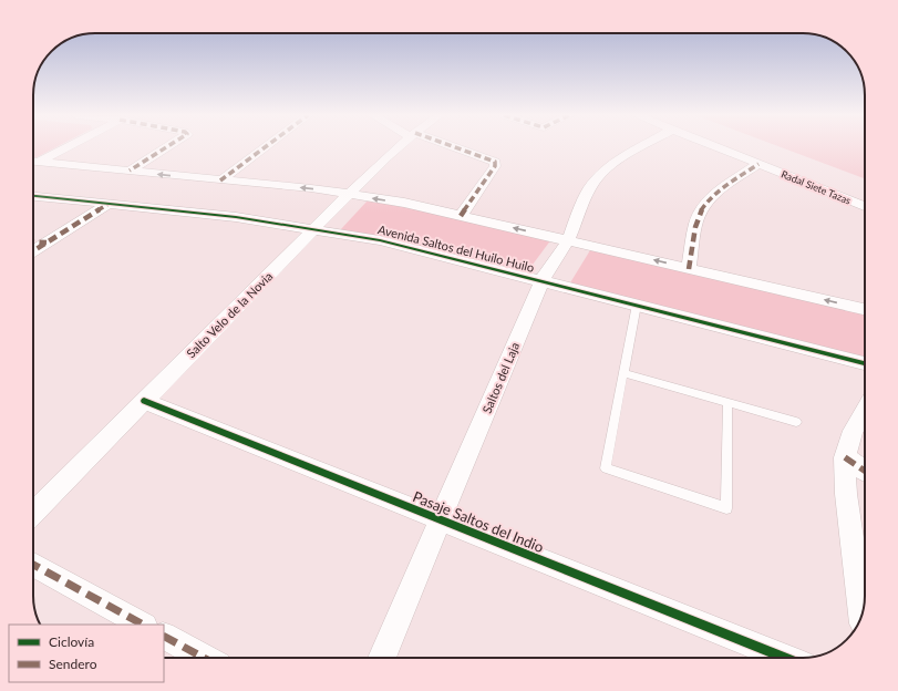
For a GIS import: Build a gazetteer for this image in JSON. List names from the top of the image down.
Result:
{
  "streets": {
    "street": [
      "Radal Siete Tazas",
      "Avenida Saltos del Huilo Huilo",
      "Salto Velo de la Novia",
      "Saltos del Laja",
      "Pasaje Saltos del Indio"
    ]
  },
  "crossings": [
    ["Avenida Saltos del Huilo Huilo", "Salto Velo de la Novia"],
    ["Avenida Saltos del Huilo Huilo", "Saltos del Laja"],
    ["Salto Velo de la Novia", "Pasaje Saltos del Indio"],
    ["Saltos del Laja", "Pasaje Saltos del Indio"]
  ],
  "legend": ["Ciclovía", "Sendero"]
}
